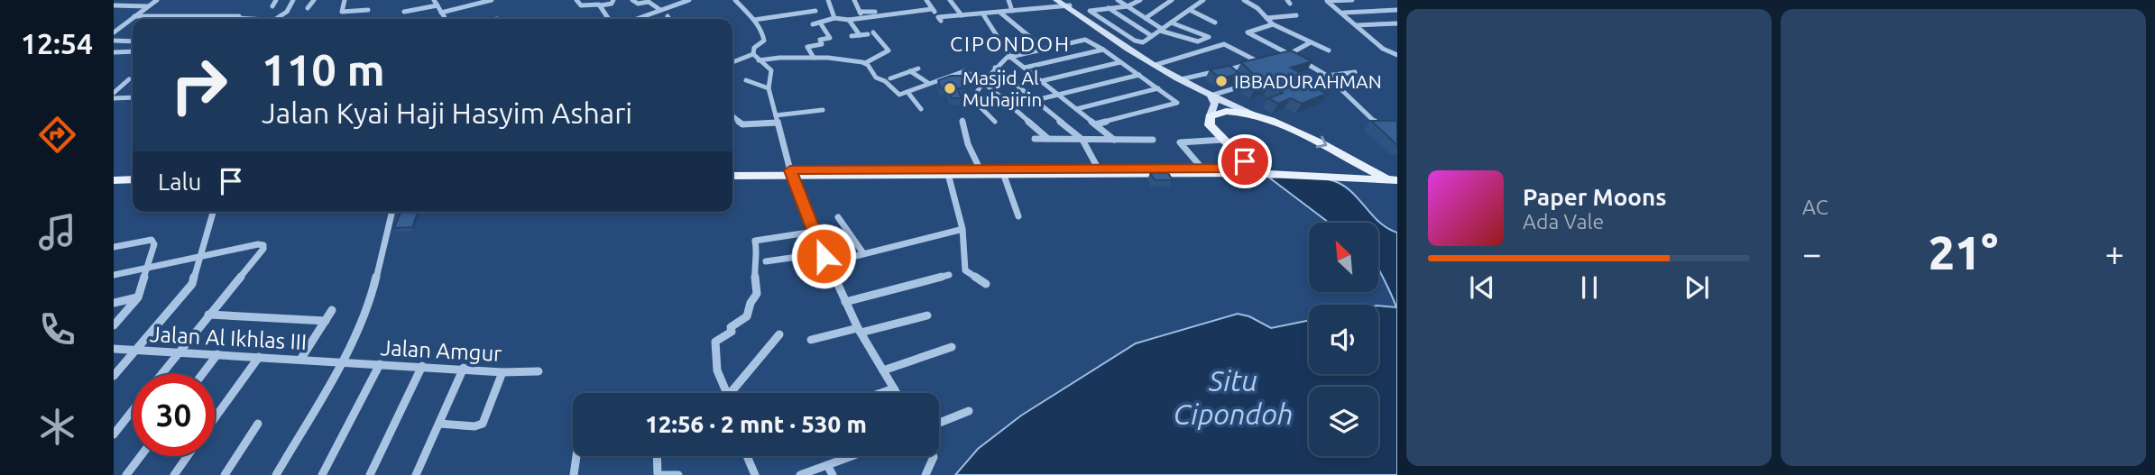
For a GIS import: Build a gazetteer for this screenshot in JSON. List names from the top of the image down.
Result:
{
  "streets": {
    "street": ["Jalan Al Ikhlas III", "Jalan Amgur"]
  },
  "crossings": [
    ["Jalan Al Ikhlas III", "Jalan Amgur"]
  ],
  "districts": ["CIPONDOH"],
  "water": ["Situ Cipondoh"],
  "places": ["IBBADURAHMAN", "Masjid Al Muhajirin"],
  "north": "top left",
  "page": {
    "tabs": "12:54",
    "tile": "AC",
    "turn": ["110 m", "Jalan Kyai Haji Hasyim Ashari"],
    "then": "Lalu",
    "song": ["Paper Moons", "Ada Vale"],
    "heat": ["−", "21°", "+"],
    "limit": "30",
    "trip": "12:56 · 2 mnt · 530 m"
  }
}
